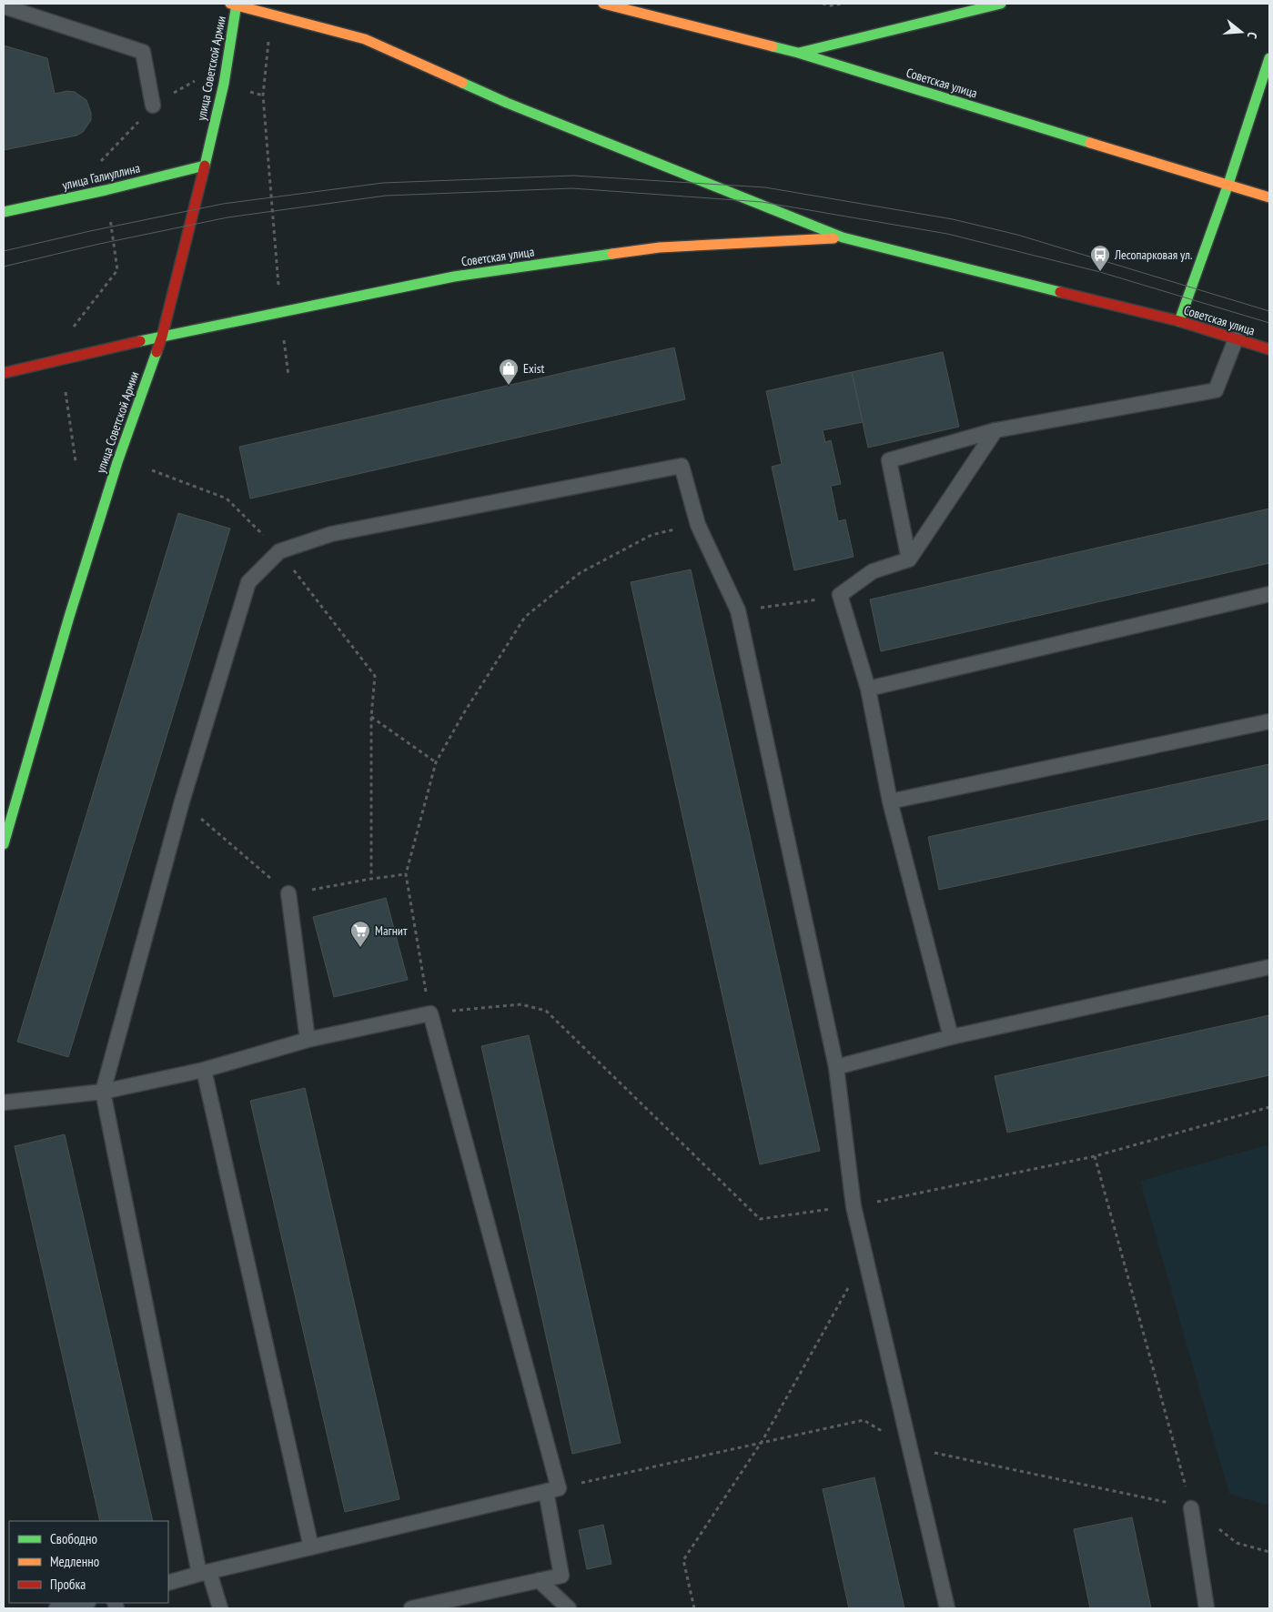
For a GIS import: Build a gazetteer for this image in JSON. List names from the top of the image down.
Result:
{
  "streets": {
    "main road": ["улица Советской Армии", "Советская улица", "улица Галиуллина"]
  },
  "crossings": [
    ["улица Советской Армии", "Советская улица"],
    ["улица Советской Армии", "улица Галиуллина"]
  ],
  "places": {
    "bus stop": ["Лесопарковая ул."],
    "shop": ["Exist"],
    "supermarket": ["Магнит"]
  },
  "legend": ["Свободно", "Медленно", "Пробка"],
  "north": "right"
}
